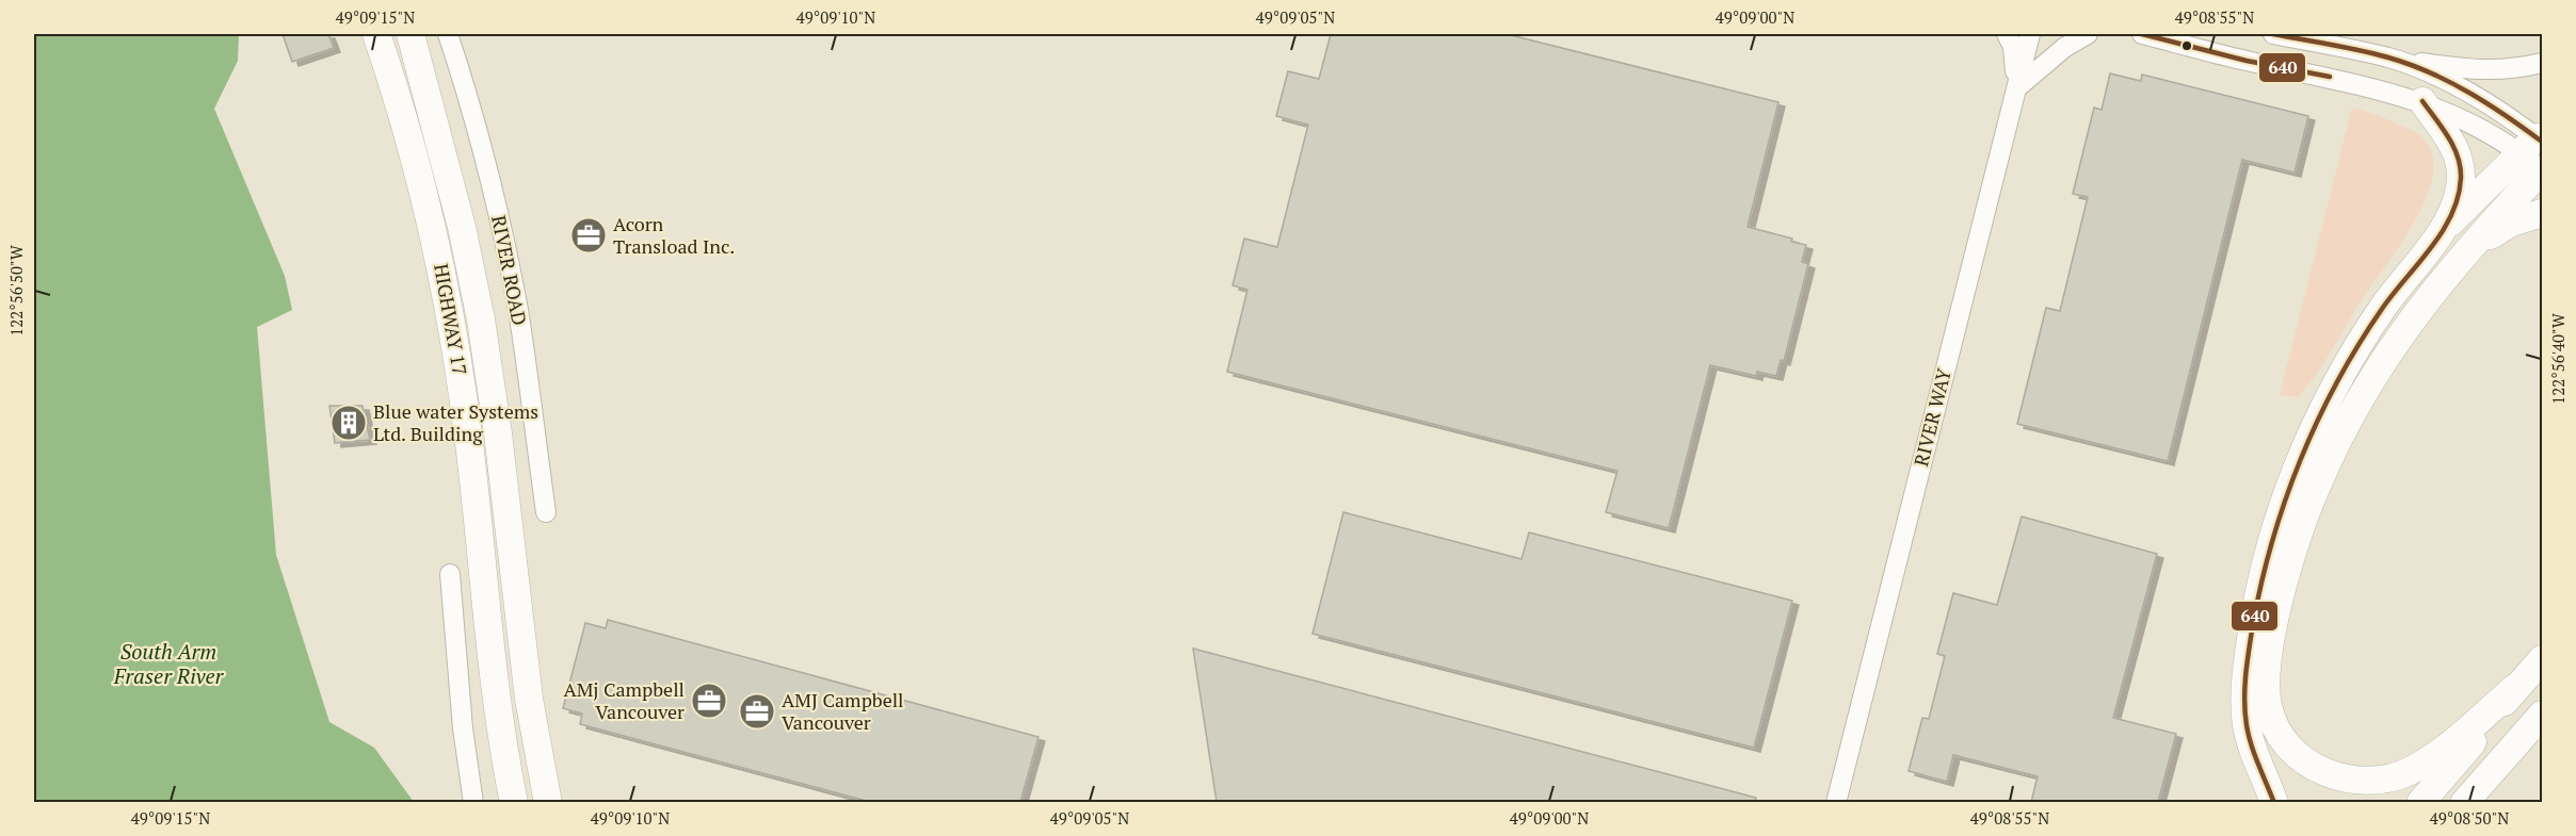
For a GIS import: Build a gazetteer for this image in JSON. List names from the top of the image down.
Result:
{
  "streets": {
    "highway": ["HIGHWAY 17"],
    "street": ["RIVER ROAD", "RIVER WAY"]
  },
  "water": ["South Arm Fraser River"],
  "places": {
    "office": ["Acorn Transload Inc.", "AMj Campbell Vancouver", "AMJ Campbell Vancouver"],
    "building": ["Blue water Systems Ltd. Building"]
  },
  "lines": ["transit line 640"],
  "coordinates": [
    "49°09'15\"N",
    "49°09'10\"N",
    "49°09'05\"N",
    "49°09'00\"N",
    "49°08'55\"N",
    "122°56'50\"W",
    "122°56'40\"W",
    "49°08'50\"N"
  ]
}
